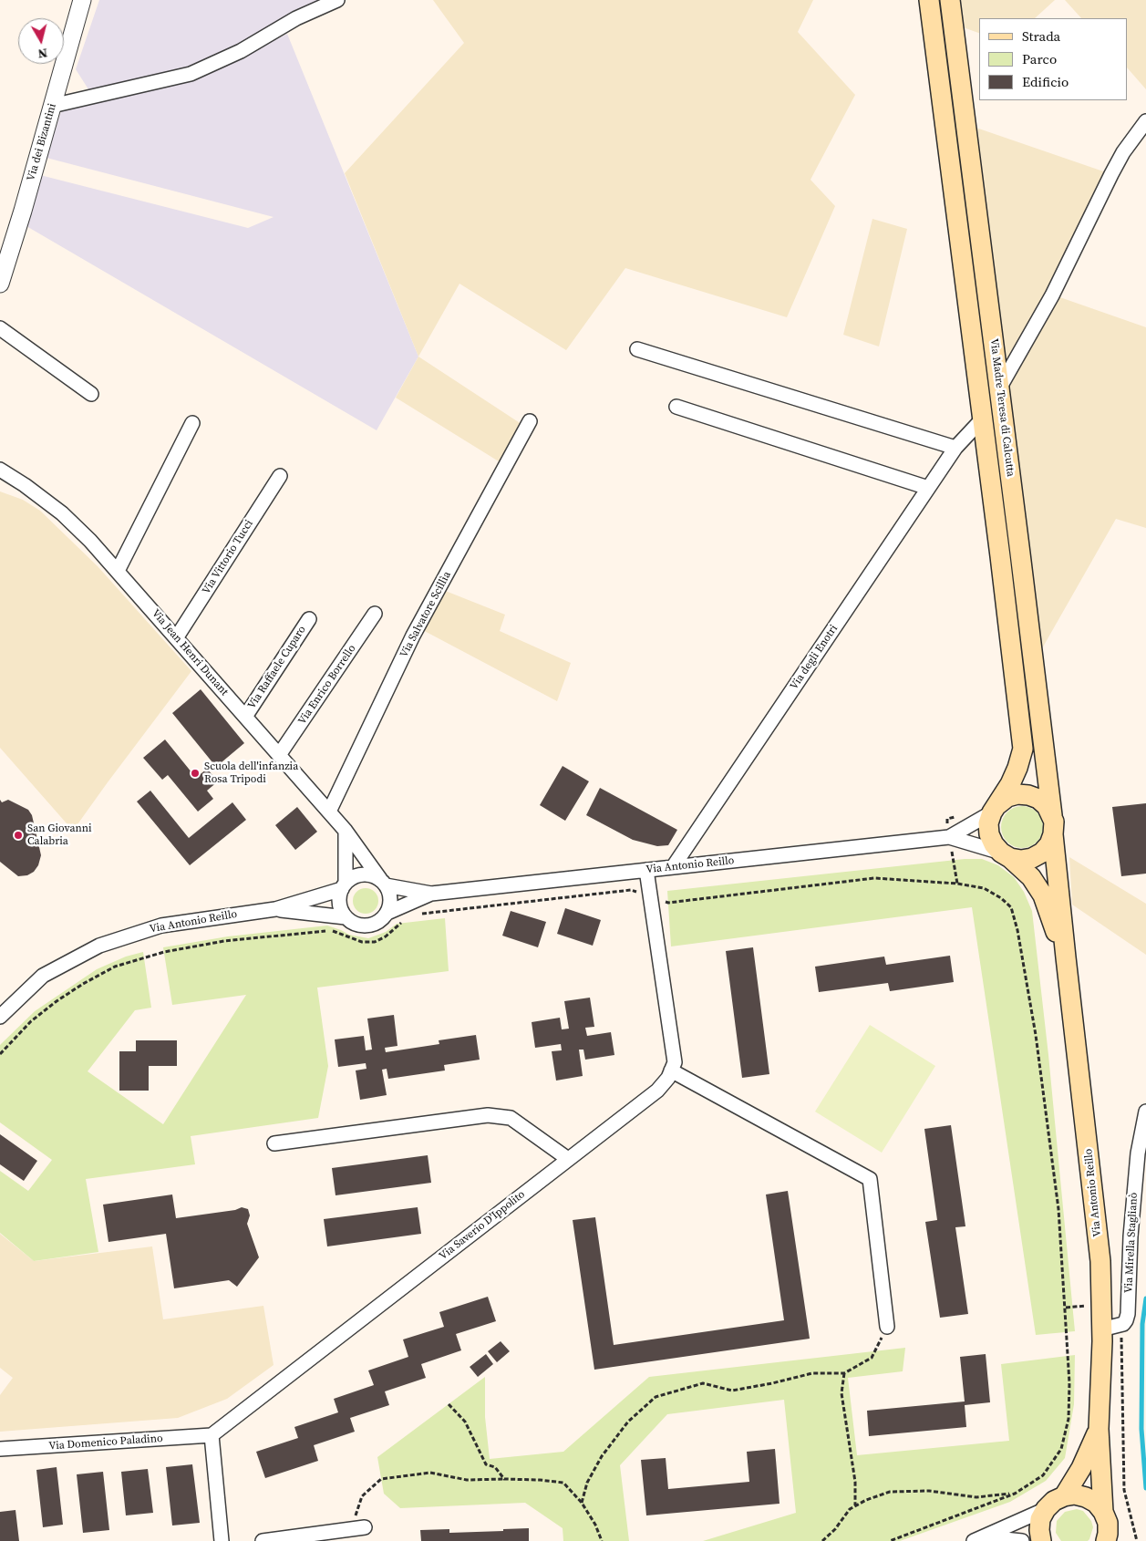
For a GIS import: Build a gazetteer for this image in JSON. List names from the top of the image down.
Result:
{
  "streets": {
    "main road": ["Via Madre Teresa di Calcutta", "Via Antonio Reillo"],
    "street": [
      "Via dei Bizantini",
      "Via Vittorio Tucci",
      "Via Salvatore Scillìa",
      "Via Jean Henri Dunant",
      "Via degli Enotri",
      "Via Raffaele Cuparo",
      "Via Enrico Borrello",
      "Via Saverio D'Ippolito",
      "Via Mirella Staglianò",
      "Via Domenico Paladino"
    ]
  },
  "crossings": [
    ["Via Madre Teresa di Calcutta", "Via degli Enotri"],
    ["Via Madre Teresa di Calcutta", "Via Antonio Reillo"],
    ["Via Vittorio Tucci", "Via Jean Henri Dunant"],
    ["Via Salvatore Scillìa", "Via Jean Henri Dunant"],
    ["Via Jean Henri Dunant", "Via Raffaele Cuparo"],
    ["Via Jean Henri Dunant", "Via Enrico Borrello"],
    ["Via Jean Henri Dunant", "Via Antonio Reillo"],
    ["Via degli Enotri", "Via Antonio Reillo"],
    ["Via Antonio Reillo", "Via Saverio D'Ippolito"],
    ["Via Antonio Reillo", "Via Mirella Staglianò"],
    ["Via Saverio D'Ippolito", "Via Domenico Paladino"]
  ],
  "places": ["Scuola dell'infanzia Rosa Tripodi", "San Giovanni Calabria"],
  "legend": ["Strada", "Parco", "Edificio"],
  "north": "bottom"
}
